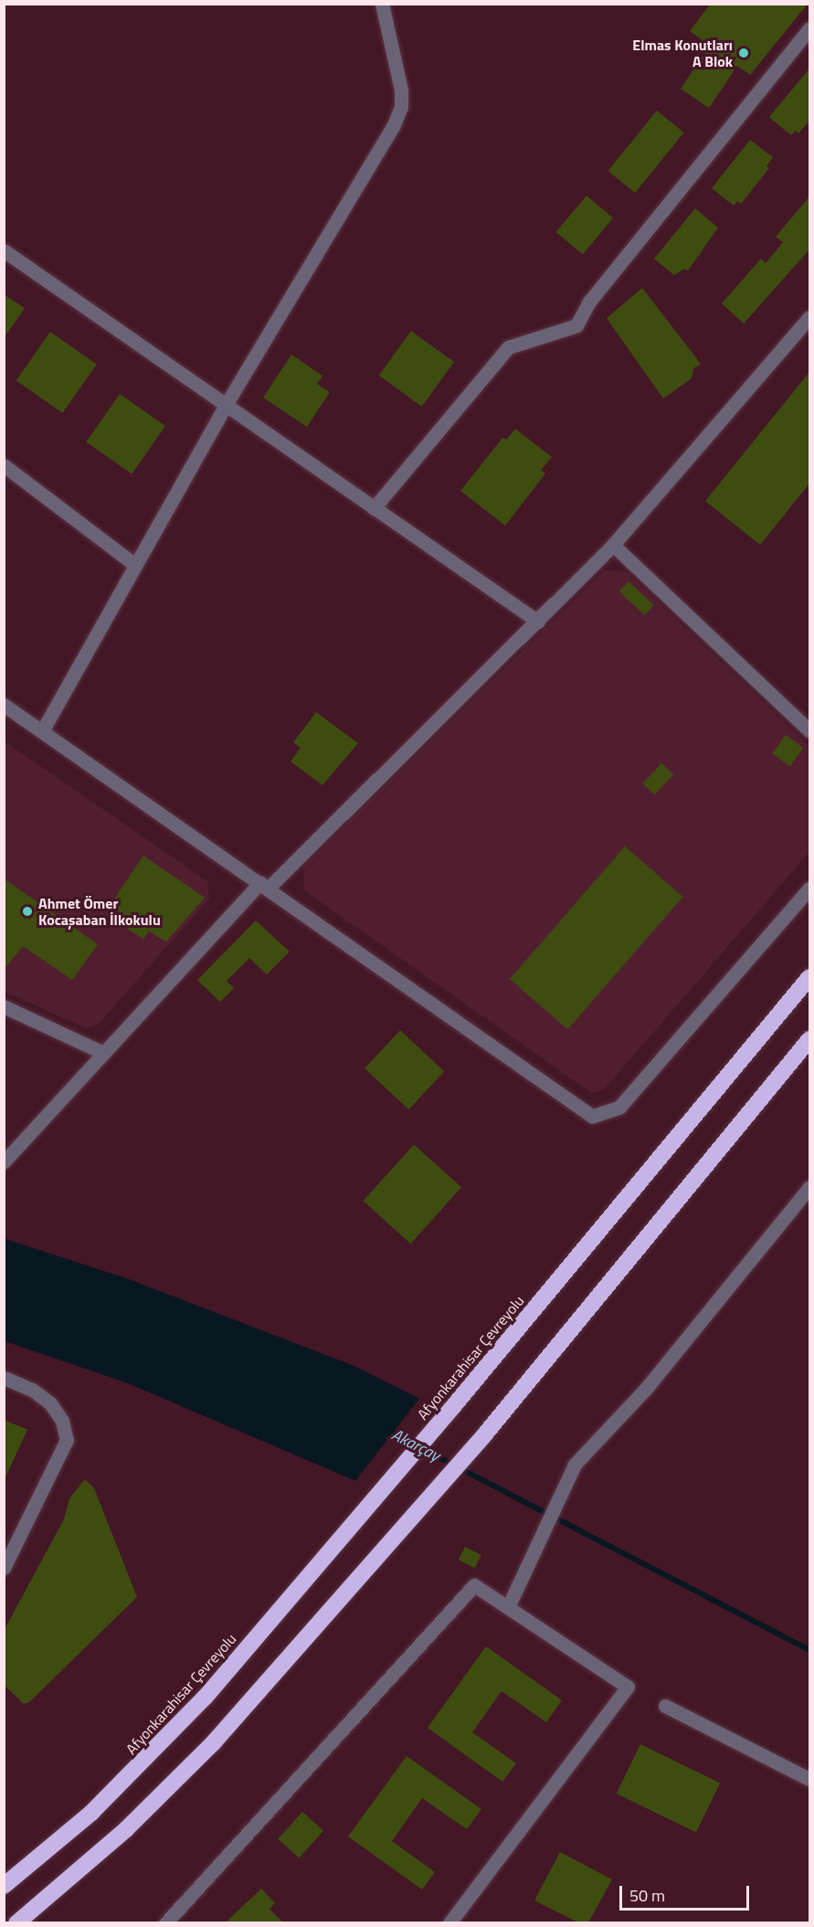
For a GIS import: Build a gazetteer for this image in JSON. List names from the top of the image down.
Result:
{
  "streets": {
    "highway": ["Afyonkarahisar Çevreyolu"]
  },
  "water": ["Akarçay"],
  "places": ["Elmas Konutları A Blok", "Ahmet Ömer Kocaşaban İlkokulu"],
  "scale_bar": "50 m"
}
